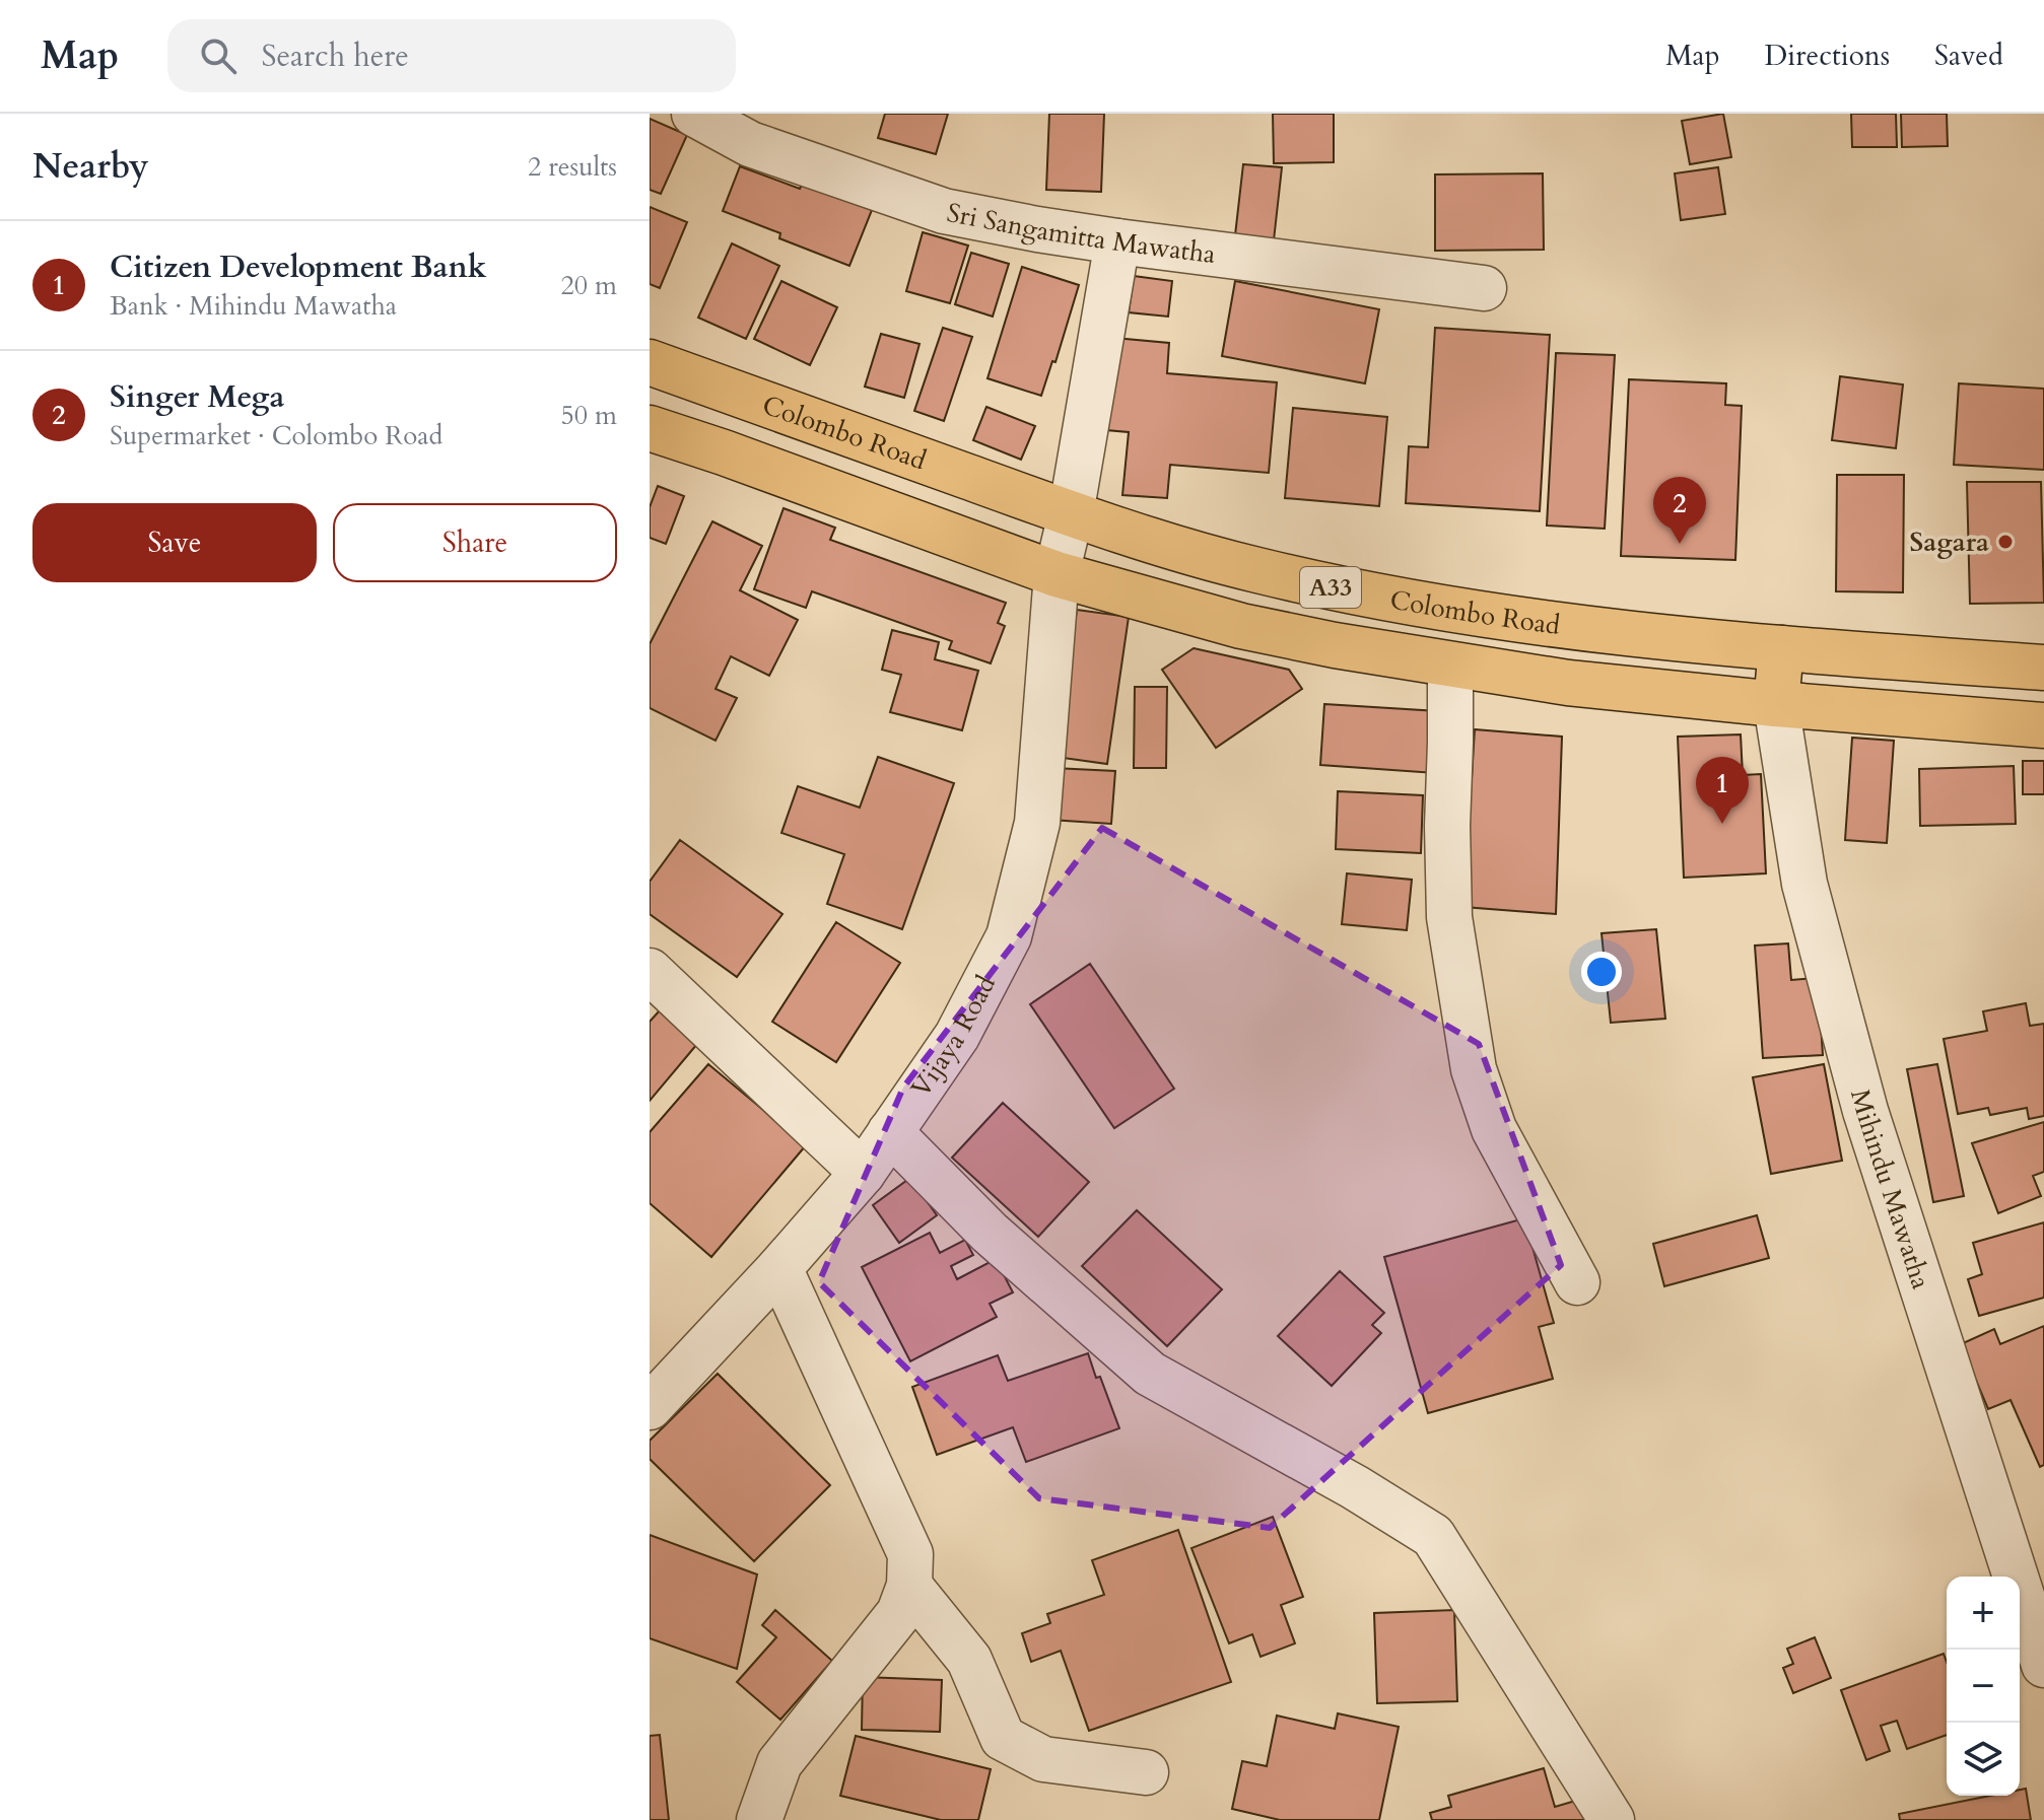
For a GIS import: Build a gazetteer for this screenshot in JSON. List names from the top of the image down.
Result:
{
  "streets": {
    "main road": ["Colombo Road", "A33"],
    "street": ["Sri Sangamitta Mawatha", "Vijaya Road", "Mihindu Mawatha"]
  },
  "crossings": [
    ["Sri Sangamitta Mawatha", "Vijaya Road"],
    ["Colombo Road", "Vijaya Road"],
    ["A33", "Vijaya Road"],
    ["A33", "Mihindu Mawatha"]
  ],
  "places": ["Sagara"],
  "page": {
    "header": "Map",
    "search": "Search here",
    "nav": ["Map", "Directions", "Saved"],
    "heading": ["Nearby", "2 results"],
    "list": [
      {
        "mark": "1",
        "name": "Citizen Development Bank",
        "note": "Bank · Mihindu Mawatha",
        "value": "20 m"
      },
      {
        "mark": "2",
        "name": "Singer Mega",
        "note": "Supermarket · Colombo Road",
        "value": "50 m"
      }
    ],
    "pins": ["2", "1"],
    "buttons": ["Save", "Share"],
    "map_buttons": ["+", "−"]
  }
}
